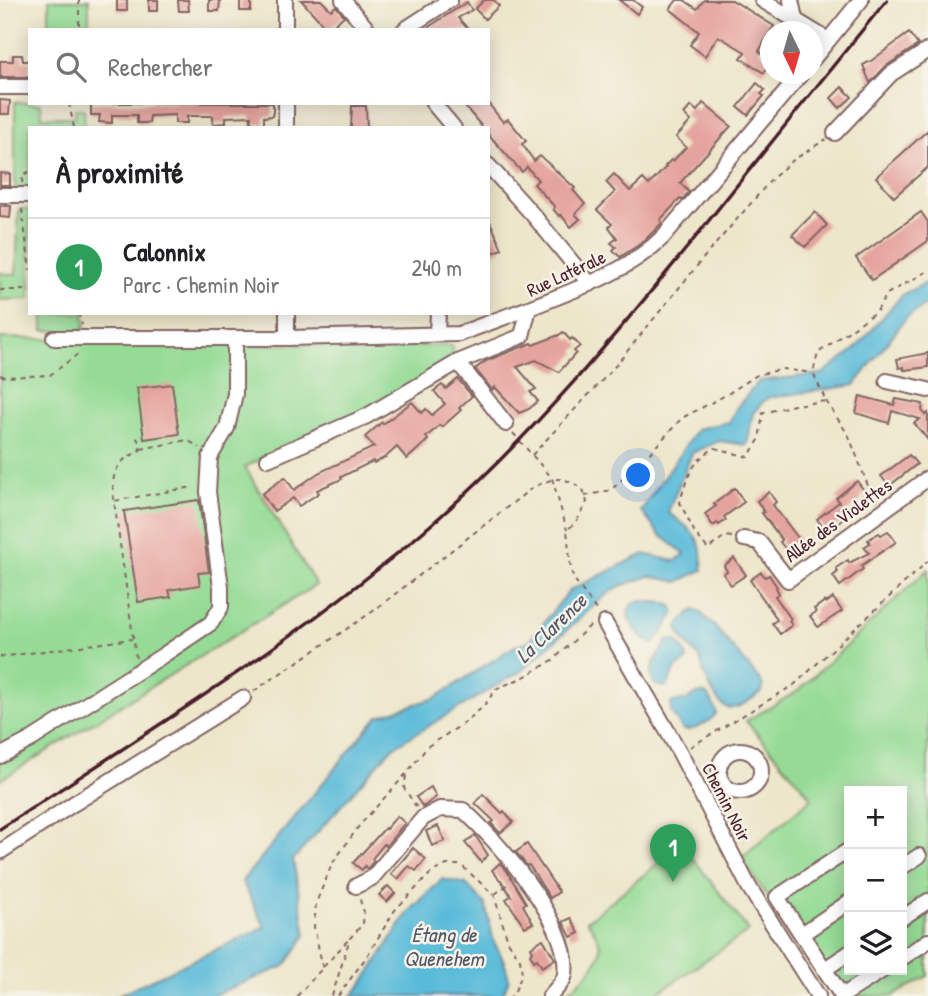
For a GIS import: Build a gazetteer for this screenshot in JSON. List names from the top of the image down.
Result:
{
  "streets": {
    "street": ["Rue Latérale", "Allée des Violettes", "Chemin Noir"]
  },
  "water": ["La Clarence", "Étang de Quenehem"],
  "north": "bottom",
  "page": {
    "search": "Rechercher",
    "heading": "À proximité",
    "list": [
      {
        "mark": "1",
        "name": "Calonnix",
        "note": "Parc · Chemin Noir",
        "value": "240 m"
      }
    ],
    "map_buttons": ["+", "−"],
    "pins": "1"
  }
}
